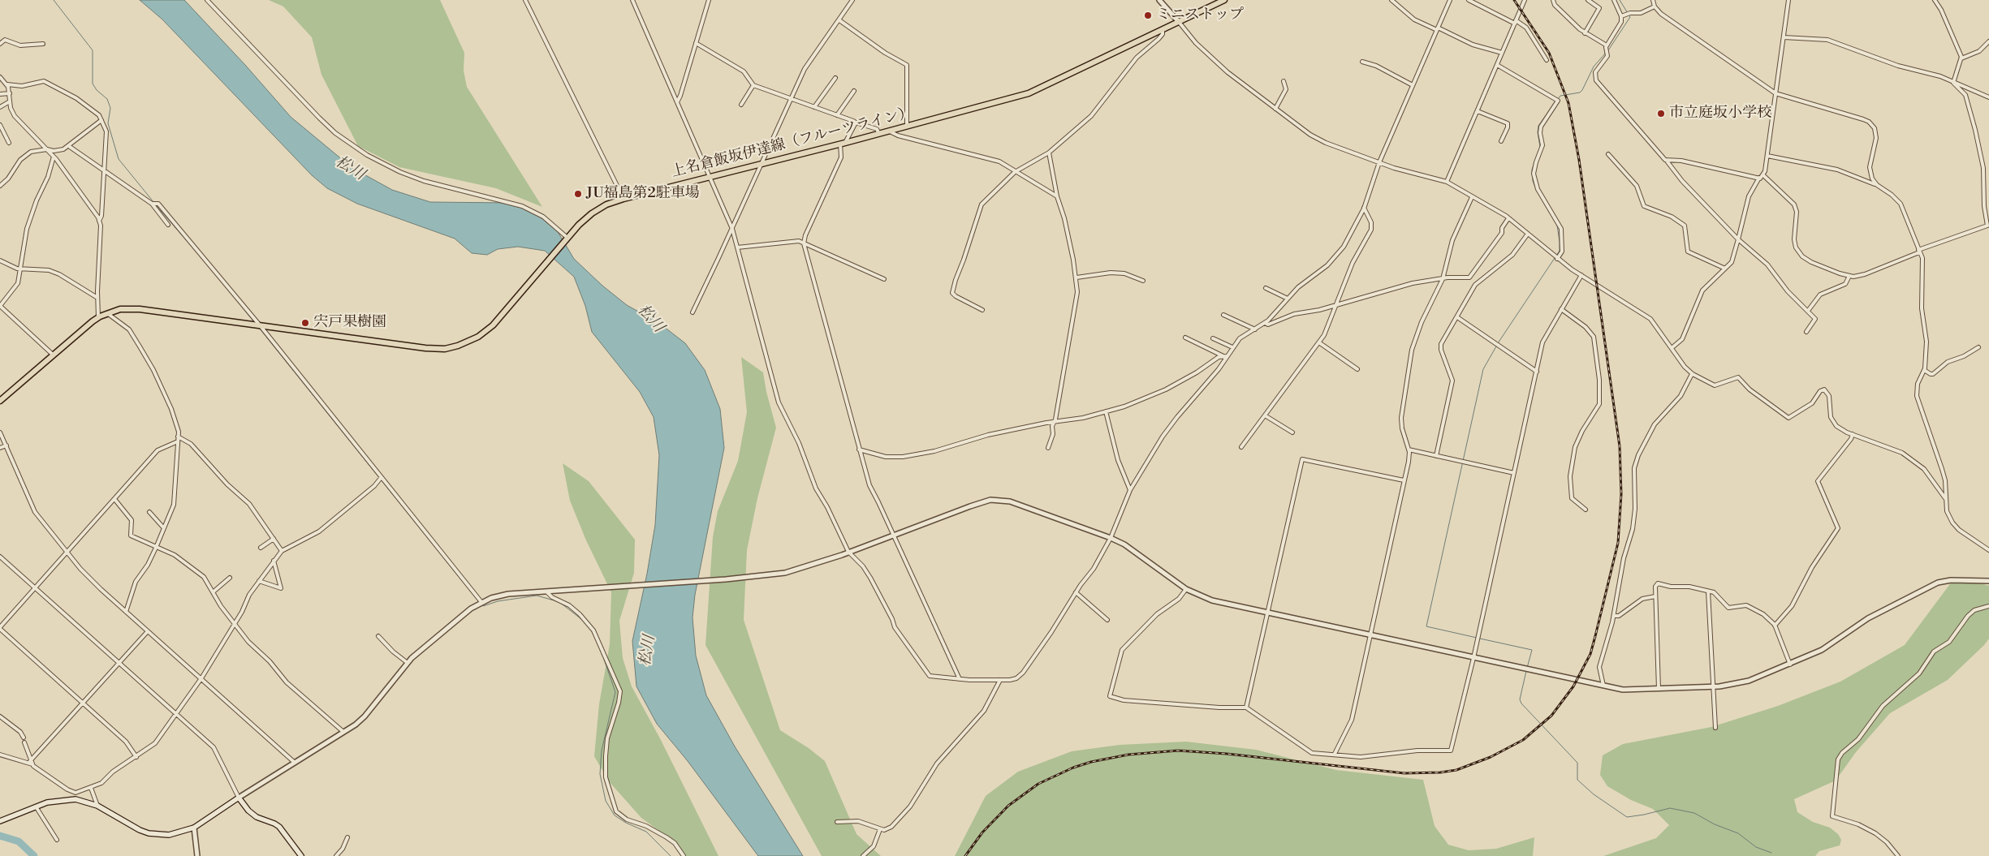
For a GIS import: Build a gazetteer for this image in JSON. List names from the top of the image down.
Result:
{
  "streets": {
    "main road": ["上名倉飯坂伊達線（フルーツライン）"]
  },
  "water": ["松川"],
  "places": [
    "ミニストップ",
    "市立庭坂小学校",
    "JU福島第2駐車場",
    "宍戸果樹園"
  ]
}
